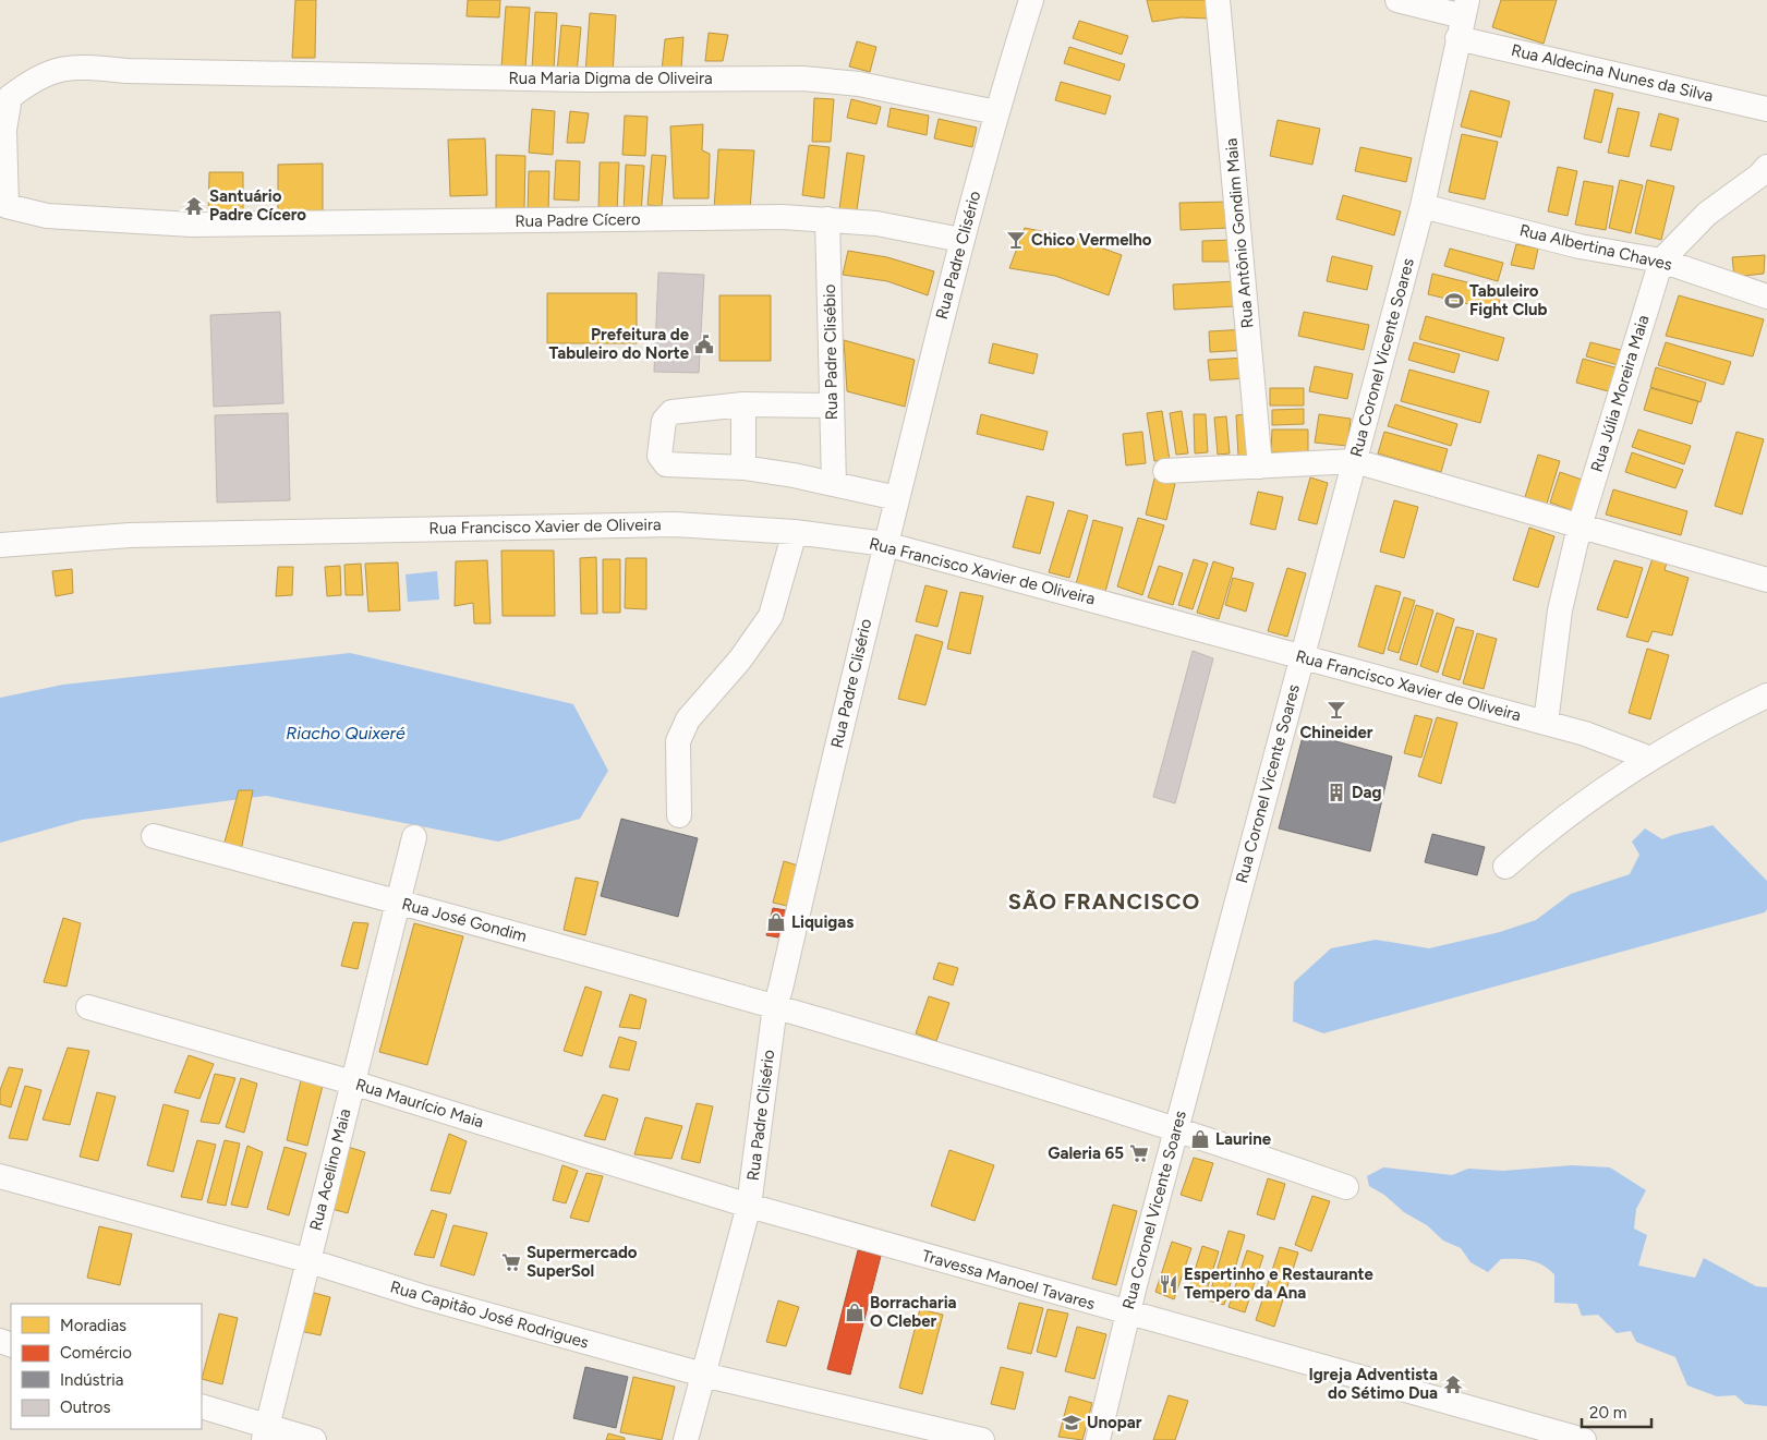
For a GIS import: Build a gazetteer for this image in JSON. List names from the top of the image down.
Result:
{
  "streets": {
    "street": [
      "Rua Aldecina Nunes da Silva",
      "Rua Maria Digma de Oliveira",
      "Rua Padre Cícero",
      "Rua Antônio Gondim Maia",
      "Rua Albertina Chaves",
      "Rua Padre Clisério",
      "Rua Padre Clisébio",
      "Rua Coronel Vicente Soares",
      "Rua Júlia Moreira Maia",
      "Rua Francisco Xavier de Oliveira",
      "Rua José Gondim",
      "Rua Maurício Maia",
      "Rua Acelino Maia",
      "Travessa Manoel Tavares",
      "Rua Capitão José Rodrigues"
    ]
  },
  "crossings": [
    ["Rua Aldecina Nunes da Silva", "Rua Coronel Vicente Soares"],
    ["Rua Maria Digma de Oliveira", "Rua Padre Cícero"],
    ["Rua Maria Digma de Oliveira", "Rua Padre Clisério"],
    ["Rua Padre Cícero", "Rua Padre Clisério"],
    ["Rua Padre Cícero", "Rua Padre Clisébio"],
    ["Rua Albertina Chaves", "Rua Coronel Vicente Soares"],
    ["Rua Albertina Chaves", "Rua Júlia Moreira Maia"],
    ["Rua Padre Clisério", "Rua Francisco Xavier de Oliveira"],
    ["Rua Padre Clisério", "Rua José Gondim"],
    ["Rua Padre Clisério", "Rua Maurício Maia"],
    ["Rua Padre Clisério", "Travessa Manoel Tavares"],
    ["Rua Padre Clisério", "Rua Capitão José Rodrigues"],
    ["Rua Coronel Vicente Soares", "Rua Francisco Xavier de Oliveira"],
    ["Rua Coronel Vicente Soares", "Rua José Gondim"],
    ["Rua Coronel Vicente Soares", "Travessa Manoel Tavares"],
    ["Rua Júlia Moreira Maia", "Rua Francisco Xavier de Oliveira"],
    ["Rua José Gondim", "Rua Acelino Maia"],
    ["Rua Maurício Maia", "Rua Acelino Maia"],
    ["Rua Maurício Maia", "Travessa Manoel Tavares"],
    ["Rua Acelino Maia", "Rua Capitão José Rodrigues"]
  ],
  "districts": ["SÃO FRANCISCO"],
  "water": ["Riacho Quixeré"],
  "places": {
    "temple": ["Santuário Padre Cícero", "Igreja Adventista do Sétimo Dua"],
    "bar": ["Chico Vermelho", "Chineider"],
    "sports": ["Tabuleiro Fight Club"],
    "public building": ["Prefeitura de Tabuleiro do Norte"],
    "building": ["Dag"],
    "shop": ["Liquigas", "Laurine", "Borracharia O Cleber"],
    "supermarket": ["Galeria 65", "Supermercado SuperSol"],
    "restaurant": ["Espertinho e Restaurante Tempero da Ana"],
    "school or university": ["Unopar"]
  },
  "legend": [
    "Moradias",
    "Comércio",
    "Indústria",
    "Outros"
  ],
  "scale_bar": "20 m"
}
